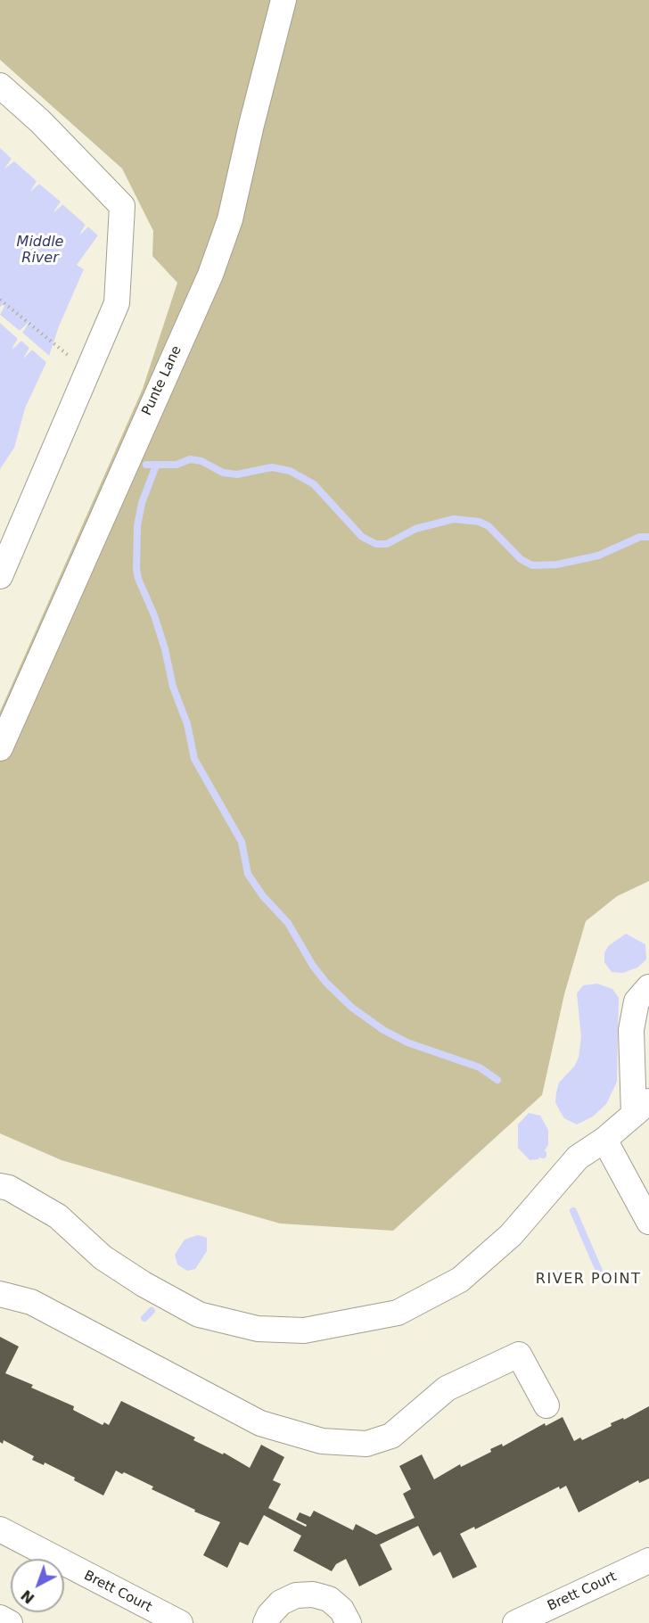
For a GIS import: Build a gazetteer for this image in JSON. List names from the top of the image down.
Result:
{
  "streets": {
    "street": ["Punte Lane", "Brett Court"]
  },
  "districts": ["RIVER POINT"],
  "water": ["Middle River"],
  "north": "bottom left"
}
